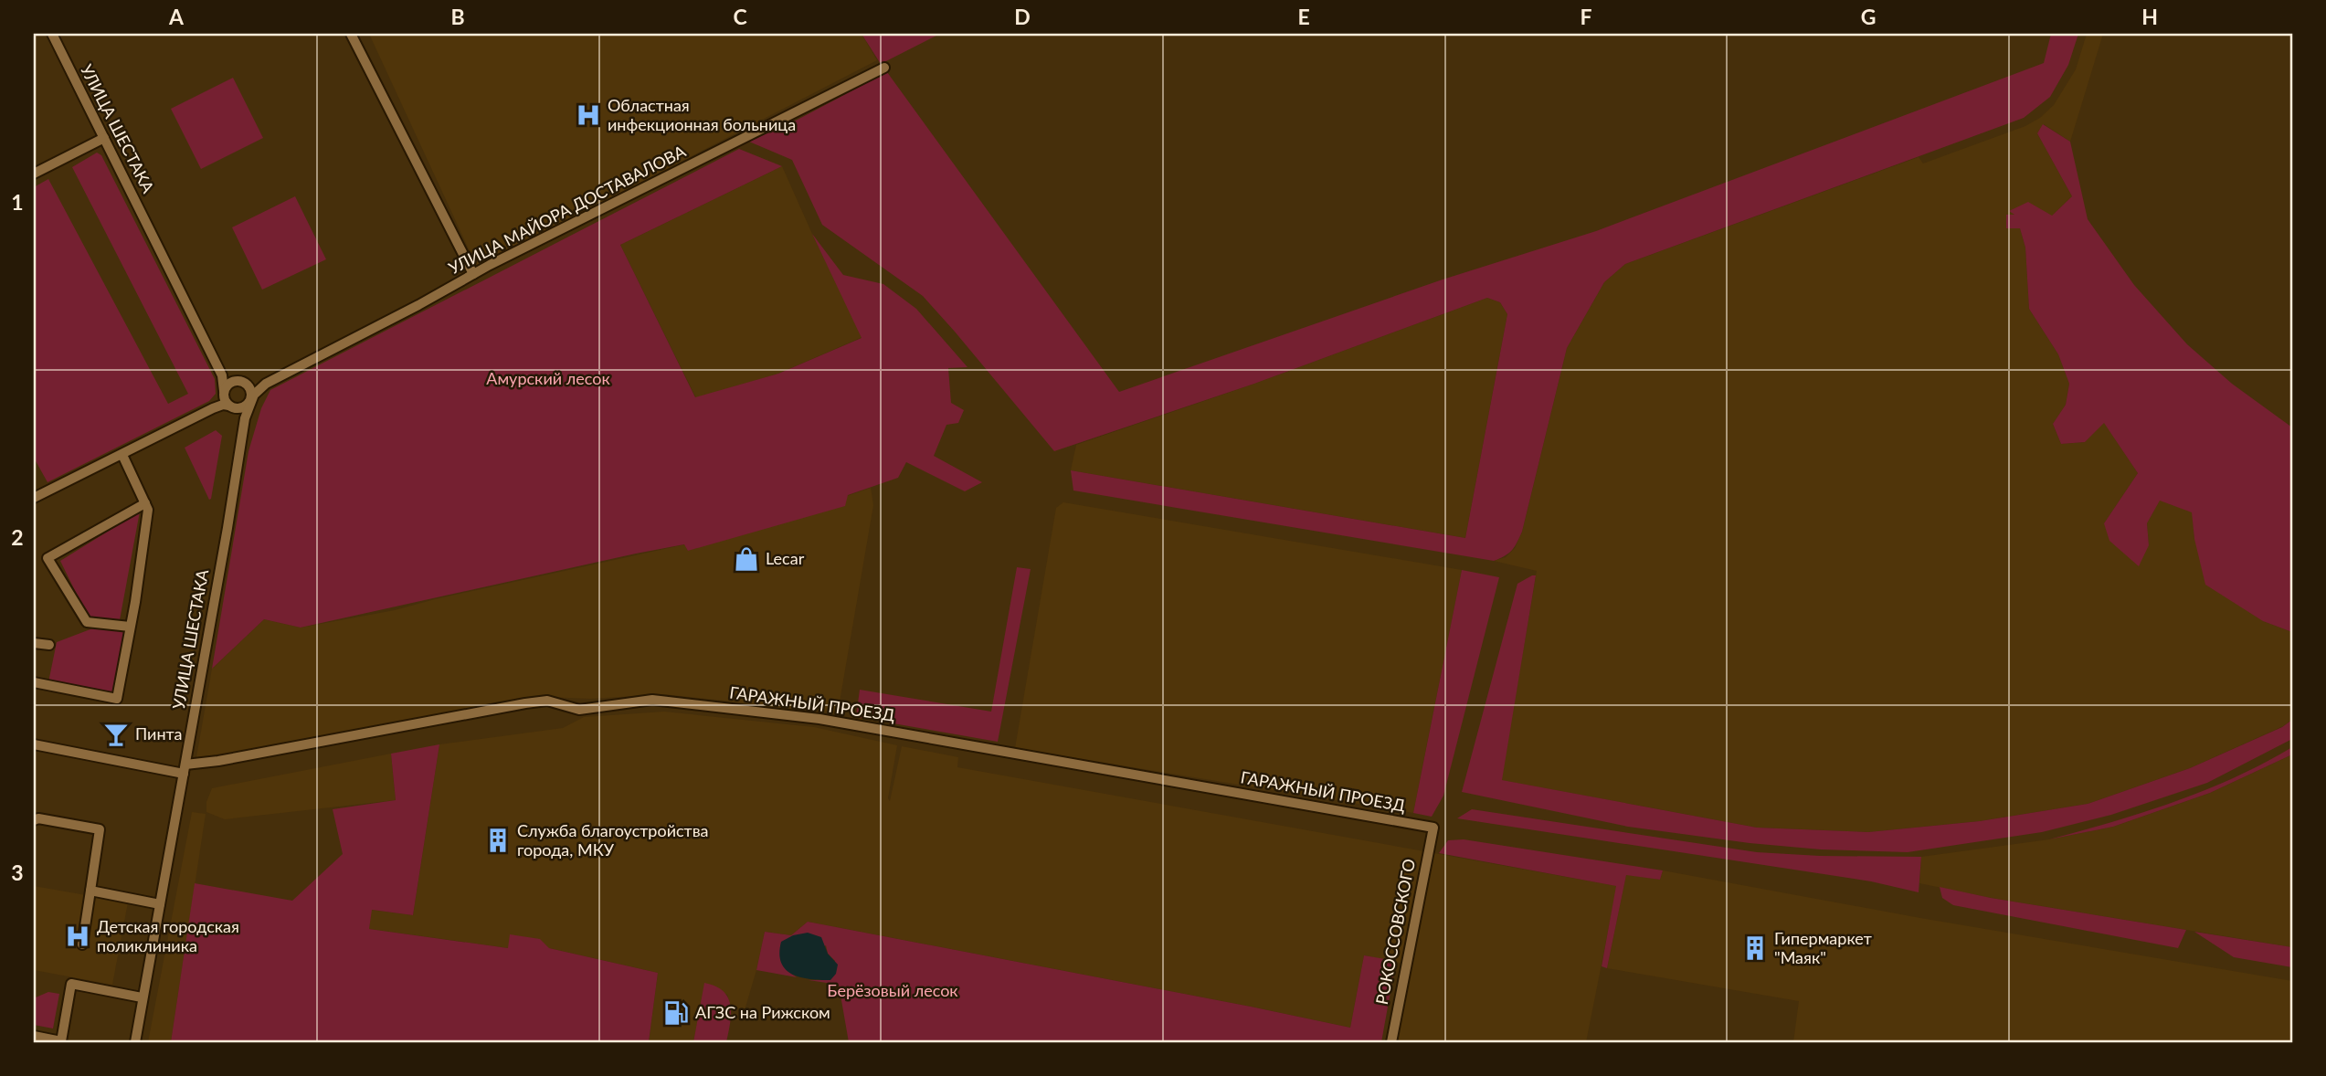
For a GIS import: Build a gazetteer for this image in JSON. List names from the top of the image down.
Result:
{
  "streets": {
    "street": [
      "УЛИЦА ШЕСТАКА",
      "УЛИЦА МАЙОРА ДОСТАВАЛОВА",
      "ГАРАЖНЫЙ ПРОЕЗД",
      "РОКОССОВСКОГО"
    ]
  },
  "crossings": [
    ["УЛИЦА ШЕСТАКА", "УЛИЦА МАЙОРА ДОСТАВАЛОВА"],
    ["УЛИЦА ШЕСТАКА", "ГАРАЖНЫЙ ПРОЕЗД"],
    ["ГАРАЖНЫЙ ПРОЕЗД", "РОКОССОВСКОГО"]
  ],
  "parks": ["Амурский лесок", "Берёзовый лесок"],
  "places": {
    "hospital": ["Областная инфекционная больница", "Детская городская поликлиника"],
    "shop": ["Lecar"],
    "bar": ["Пинта"],
    "building": ["Служба благоустройства города, МКУ", "Гипермаркет \"Маяк\""],
    "fuel station": ["АГЗС на Рижском"]
  },
  "grid": {
    "columns": [
      "A",
      "B",
      "C",
      "D",
      "E",
      "F",
      "G",
      "H"
    ],
    "rows": ["1", "2", "3"]
  }
}
